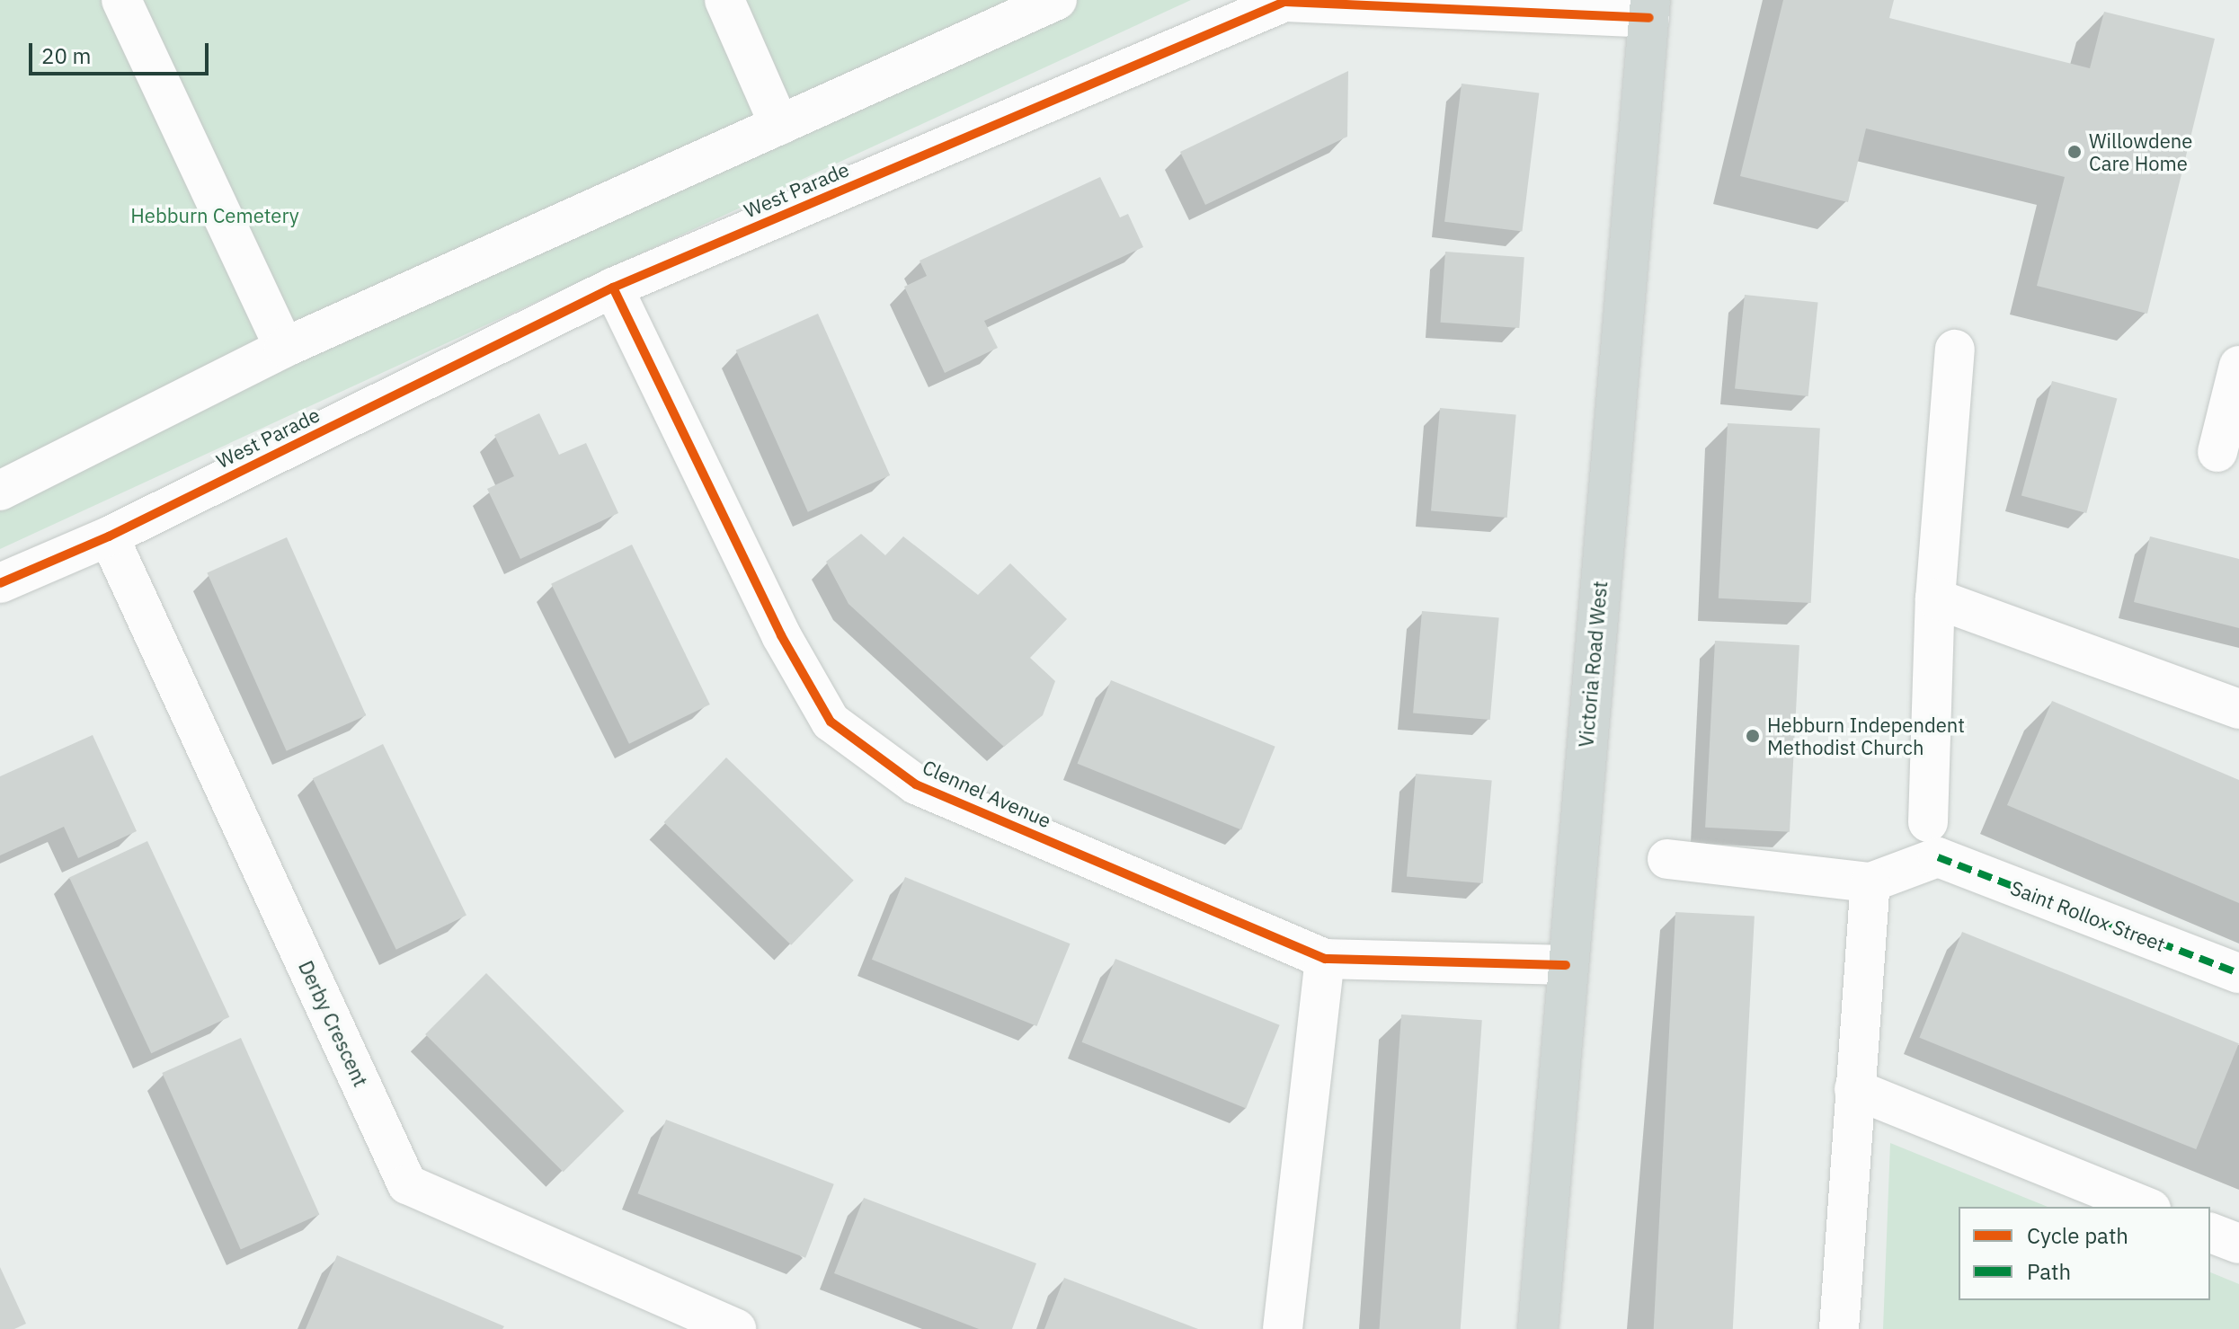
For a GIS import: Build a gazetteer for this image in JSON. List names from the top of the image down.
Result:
{
  "streets": {
    "main road": ["Victoria Road West"],
    "street": [
      "West Parade",
      "Clennel Avenue",
      "Saint Rollox Street",
      "Derby Crescent"
    ]
  },
  "crossings": [
    ["West Parade", "Victoria Road West"],
    ["West Parade", "Clennel Avenue"],
    ["West Parade", "Derby Crescent"],
    ["Victoria Road West", "Clennel Avenue"]
  ],
  "parks": ["Hebburn Cemetery"],
  "places": ["Willowdene Care Home", "Hebburn Independent Methodist Church"],
  "legend": ["Cycle path", "Path"],
  "scale_bar": "20 m"
}
